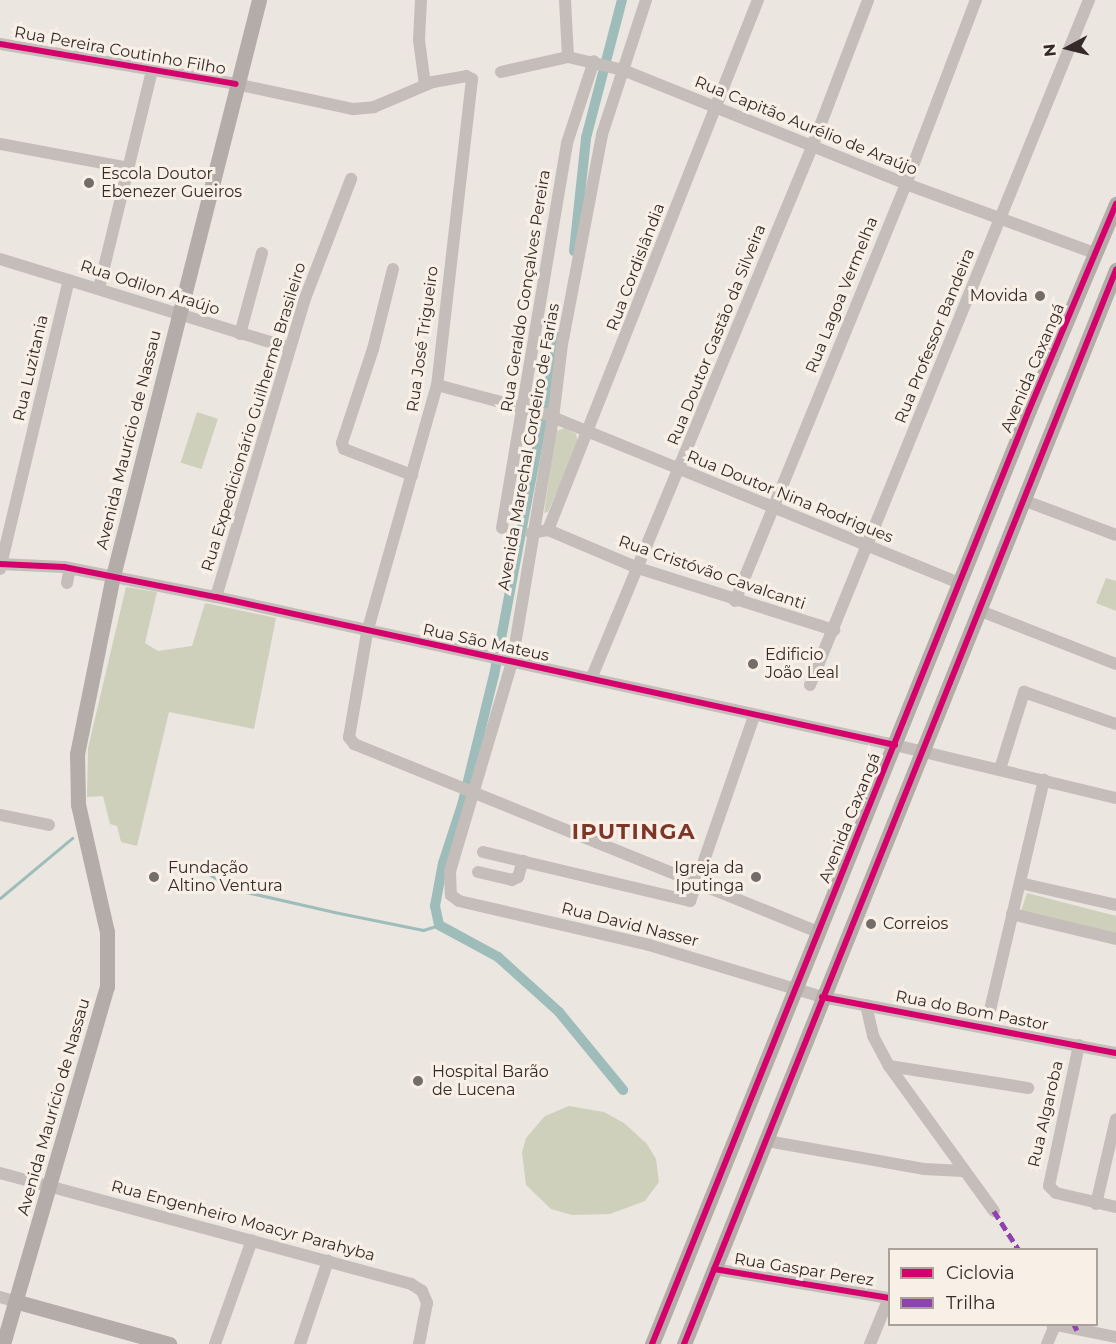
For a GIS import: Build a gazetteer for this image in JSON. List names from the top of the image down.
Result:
{
  "streets": {
    "main road": ["Avenida Caxangá", "Avenida Maurício de Nassau"],
    "street": [
      "Rua Pereira Coutinho Filho",
      "Rua Capitão Aurélio de Araújo",
      "Rua Cordislândia",
      "Rua Odilon Araújo",
      "Rua Geraldo Gonçalves Pereira",
      "Rua Lagoa Vermelha",
      "Rua Doutor Gastão da Silveira",
      "Rua Professor Bandeira",
      "Rua José Trigueiro",
      "Rua Luzitania",
      "Rua Expedicionário Guilherme Brasileiro",
      "Avenida Marechal Cordeiro de Farias",
      "Rua Doutor Nina Rodrigues",
      "Rua Cristóvão Cavalcanti",
      "Rua São Mateus",
      "Rua David Nasser",
      "Rua do Bom Pastor",
      "Rua Algaroba",
      "Rua Engenheiro Moacyr Parahyba",
      "Rua Gaspar Perez"
    ]
  },
  "crossings": [
    ["Rua Pereira Coutinho Filho", "Rua José Trigueiro"],
    ["Rua Pereira Coutinho Filho", "Avenida Maurício de Nassau"],
    ["Rua Capitão Aurélio de Araújo", "Rua Cordislândia"],
    ["Rua Capitão Aurélio de Araújo", "Rua Geraldo Gonçalves Pereira"],
    ["Rua Capitão Aurélio de Araújo", "Rua Lagoa Vermelha"],
    ["Rua Capitão Aurélio de Araújo", "Rua Doutor Gastão da Silveira"],
    ["Rua Capitão Aurélio de Araújo", "Rua Professor Bandeira"],
    ["Rua Capitão Aurélio de Araújo", "Avenida Caxangá"],
    ["Rua Capitão Aurélio de Araújo", "Avenida Marechal Cordeiro de Farias"],
    ["Rua Cordislândia", "Rua Doutor Nina Rodrigues"],
    ["Rua Cordislândia", "Rua Cristóvão Cavalcanti"],
    ["Rua Odilon Araújo", "Rua Luzitania"],
    ["Rua Odilon Araújo", "Rua Expedicionário Guilherme Brasileiro"],
    ["Rua Odilon Araújo", "Avenida Maurício de Nassau"],
    ["Rua Geraldo Gonçalves Pereira", "Rua Doutor Nina Rodrigues"],
    ["Rua Lagoa Vermelha", "Rua Doutor Nina Rodrigues"],
    ["Rua Lagoa Vermelha", "Rua Cristóvão Cavalcanti"],
    ["Rua Doutor Gastão da Silveira", "Rua Doutor Nina Rodrigues"],
    ["Rua Doutor Gastão da Silveira", "Rua Cristóvão Cavalcanti"],
    ["Rua Doutor Gastão da Silveira", "Rua São Mateus"],
    ["Rua Professor Bandeira", "Rua Doutor Nina Rodrigues"],
    ["Rua Professor Bandeira", "Rua Cristóvão Cavalcanti"],
    ["Rua José Trigueiro", "Avenida Marechal Cordeiro de Farias"],
    ["Rua José Trigueiro", "Rua Doutor Nina Rodrigues"],
    ["Rua José Trigueiro", "Rua São Mateus"],
    ["Rua Luzitania", "Rua São Mateus"],
    ["Avenida Caxangá", "Rua Doutor Nina Rodrigues"],
    ["Avenida Caxangá", "Rua São Mateus"],
    ["Avenida Caxangá", "Rua David Nasser"],
    ["Avenida Caxangá", "Rua do Bom Pastor"],
    ["Rua Expedicionário Guilherme Brasileiro", "Rua São Mateus"],
    ["Avenida Maurício de Nassau", "Rua São Mateus"],
    ["Avenida Maurício de Nassau", "Rua Engenheiro Moacyr Parahyba"],
    ["Avenida Marechal Cordeiro de Farias", "Rua Doutor Nina Rodrigues"],
    ["Avenida Marechal Cordeiro de Farias", "Rua São Mateus"],
    ["Avenida Marechal Cordeiro de Farias", "Rua David Nasser"],
    ["Rua David Nasser", "Rua do Bom Pastor"],
    ["Rua do Bom Pastor", "Rua Algaroba"]
  ],
  "districts": ["IPUTINGA"],
  "places": [
    "Escola Doutor Ebenezer Gueiros",
    "Movida",
    "Edificio João Leal",
    "Fundação Altino Ventura",
    "Igreja da Iputinga",
    "Correios",
    "Hospital Barão de Lucena"
  ],
  "legend": ["Ciclovia", "Trilha"],
  "north": "left"
}
